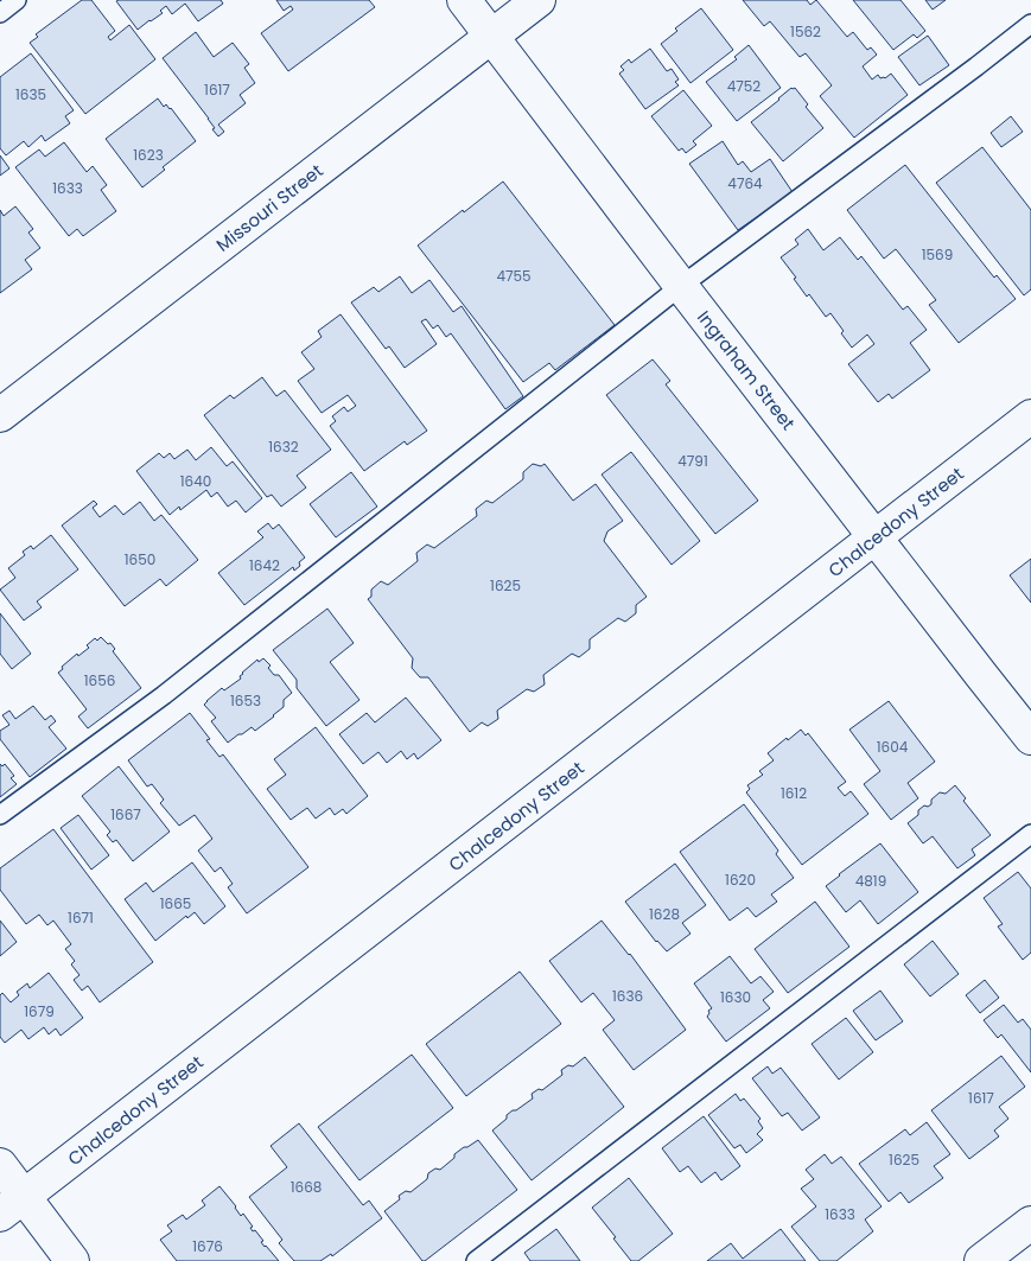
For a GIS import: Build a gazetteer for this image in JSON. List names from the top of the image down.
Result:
{
  "streets": {
    "street": ["Missouri Street", "Ingraham Street", "Chalcedony Street"]
  },
  "crossings": [
    ["Missouri Street", "Ingraham Street"],
    ["Ingraham Street", "Chalcedony Street"]
  ],
  "house_numbers": [
    "1562",
    "4752",
    "1617",
    "1635",
    "1623",
    "4764",
    "1633",
    "1569",
    "4755",
    "1632",
    "4791",
    "1640",
    "1650",
    "1642",
    "1625",
    "1656",
    "1653",
    "1604",
    "1612",
    "1667",
    "1620",
    "4819",
    "1665",
    "1628",
    "1671",
    "1636",
    "1630",
    "1679",
    "1617",
    "1625",
    "1668",
    "1633",
    "1676"
  ]
}
